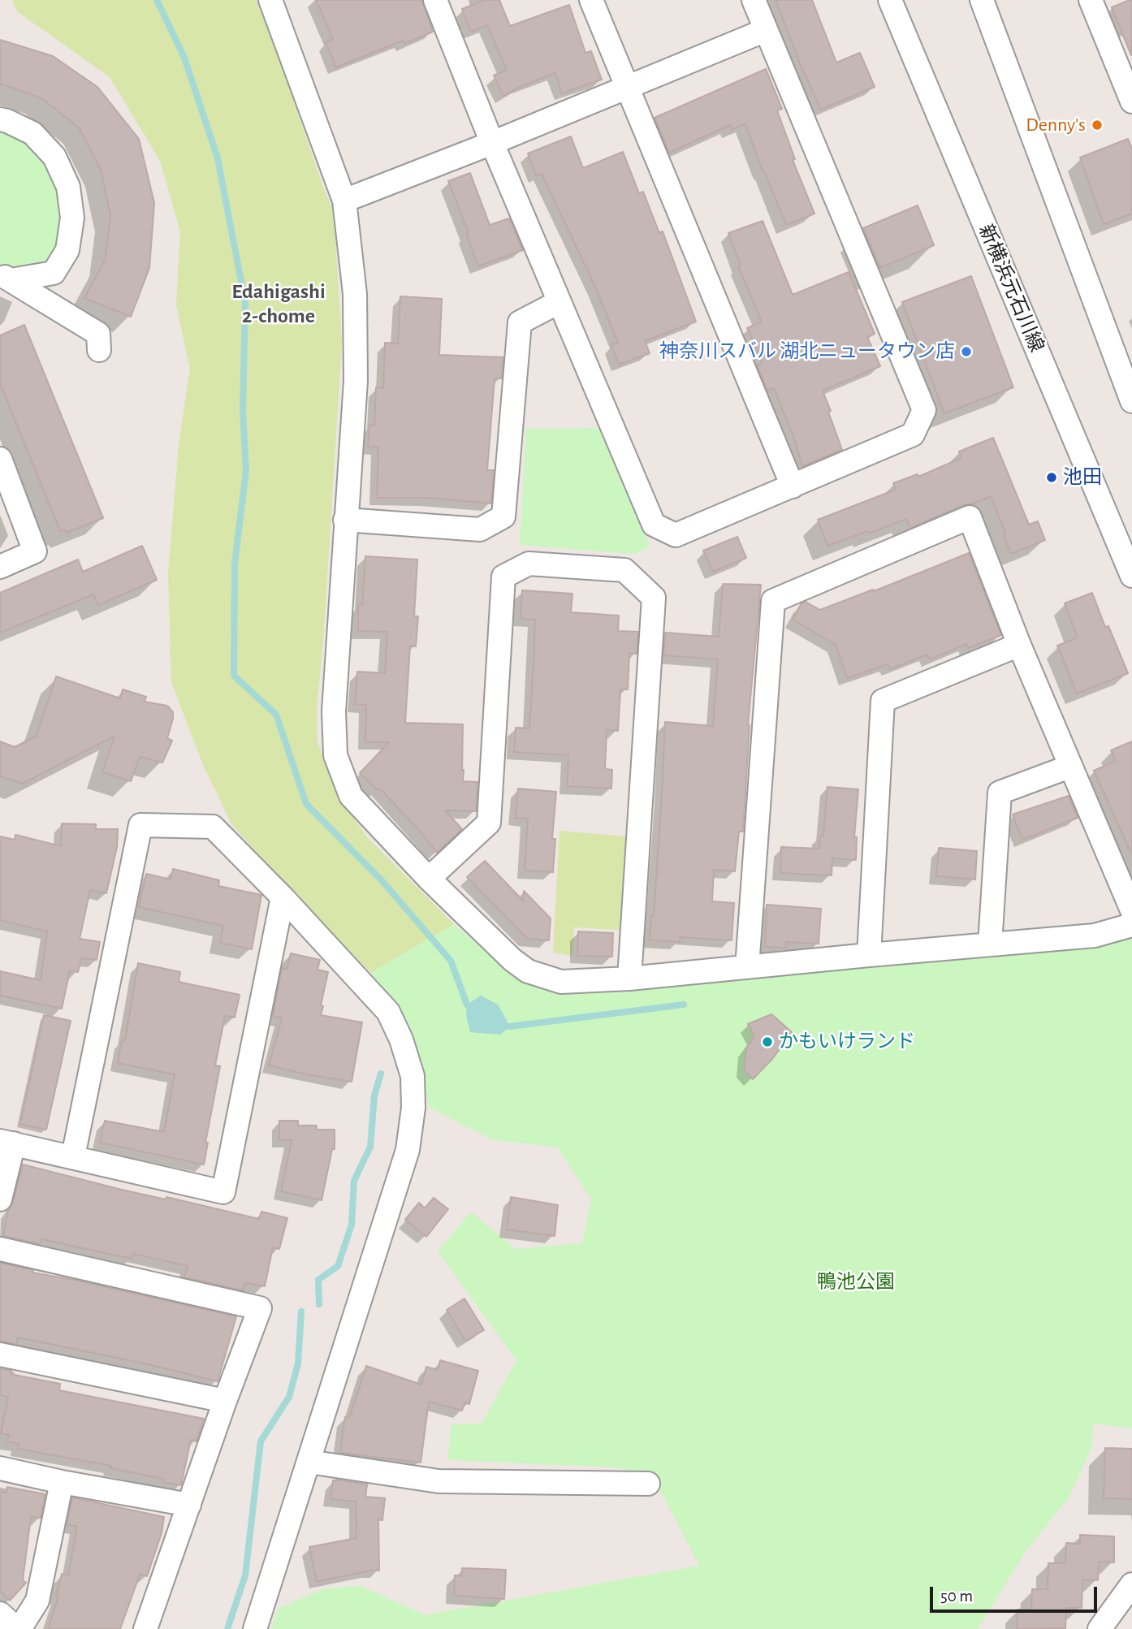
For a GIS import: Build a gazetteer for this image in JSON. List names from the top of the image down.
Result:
{
  "streets": {
    "street": ["新横浜元石川線"]
  },
  "districts": ["Edahigashi 2-chome"],
  "parks": ["鴨池公園"],
  "places": [
    "Denny's",
    "神奈川スバル 湖北ニュータウン店",
    "池田",
    "かもいけランド"
  ],
  "scale_bar": "50 m"
}
